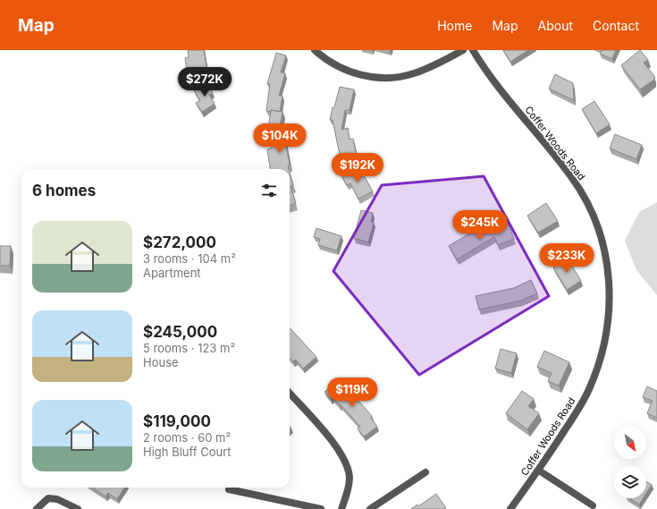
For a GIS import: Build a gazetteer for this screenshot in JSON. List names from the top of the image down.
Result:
{
  "streets": {
    "street": ["Coffer Woods Road"]
  },
  "north": "bottom right",
  "page": {
    "header": "Map",
    "nav": [
      "Home",
      "Map",
      "About",
      "Contact"
    ],
    "price": [
      "$272K",
      "$104K",
      "$192K",
      "$245K",
      "$233K",
      "$119K"
    ],
    "heading": "6 homes",
    "list": [
      {
        "name": "$272,000",
        "note": "3 rooms · 104 m² · Apartment"
      },
      {
        "name": "$245,000",
        "note": "5 rooms · 123 m² · House"
      },
      {
        "name": "$119,000",
        "note": "2 rooms · 60 m² · High Bluff Court"
      }
    ]
  }
}
